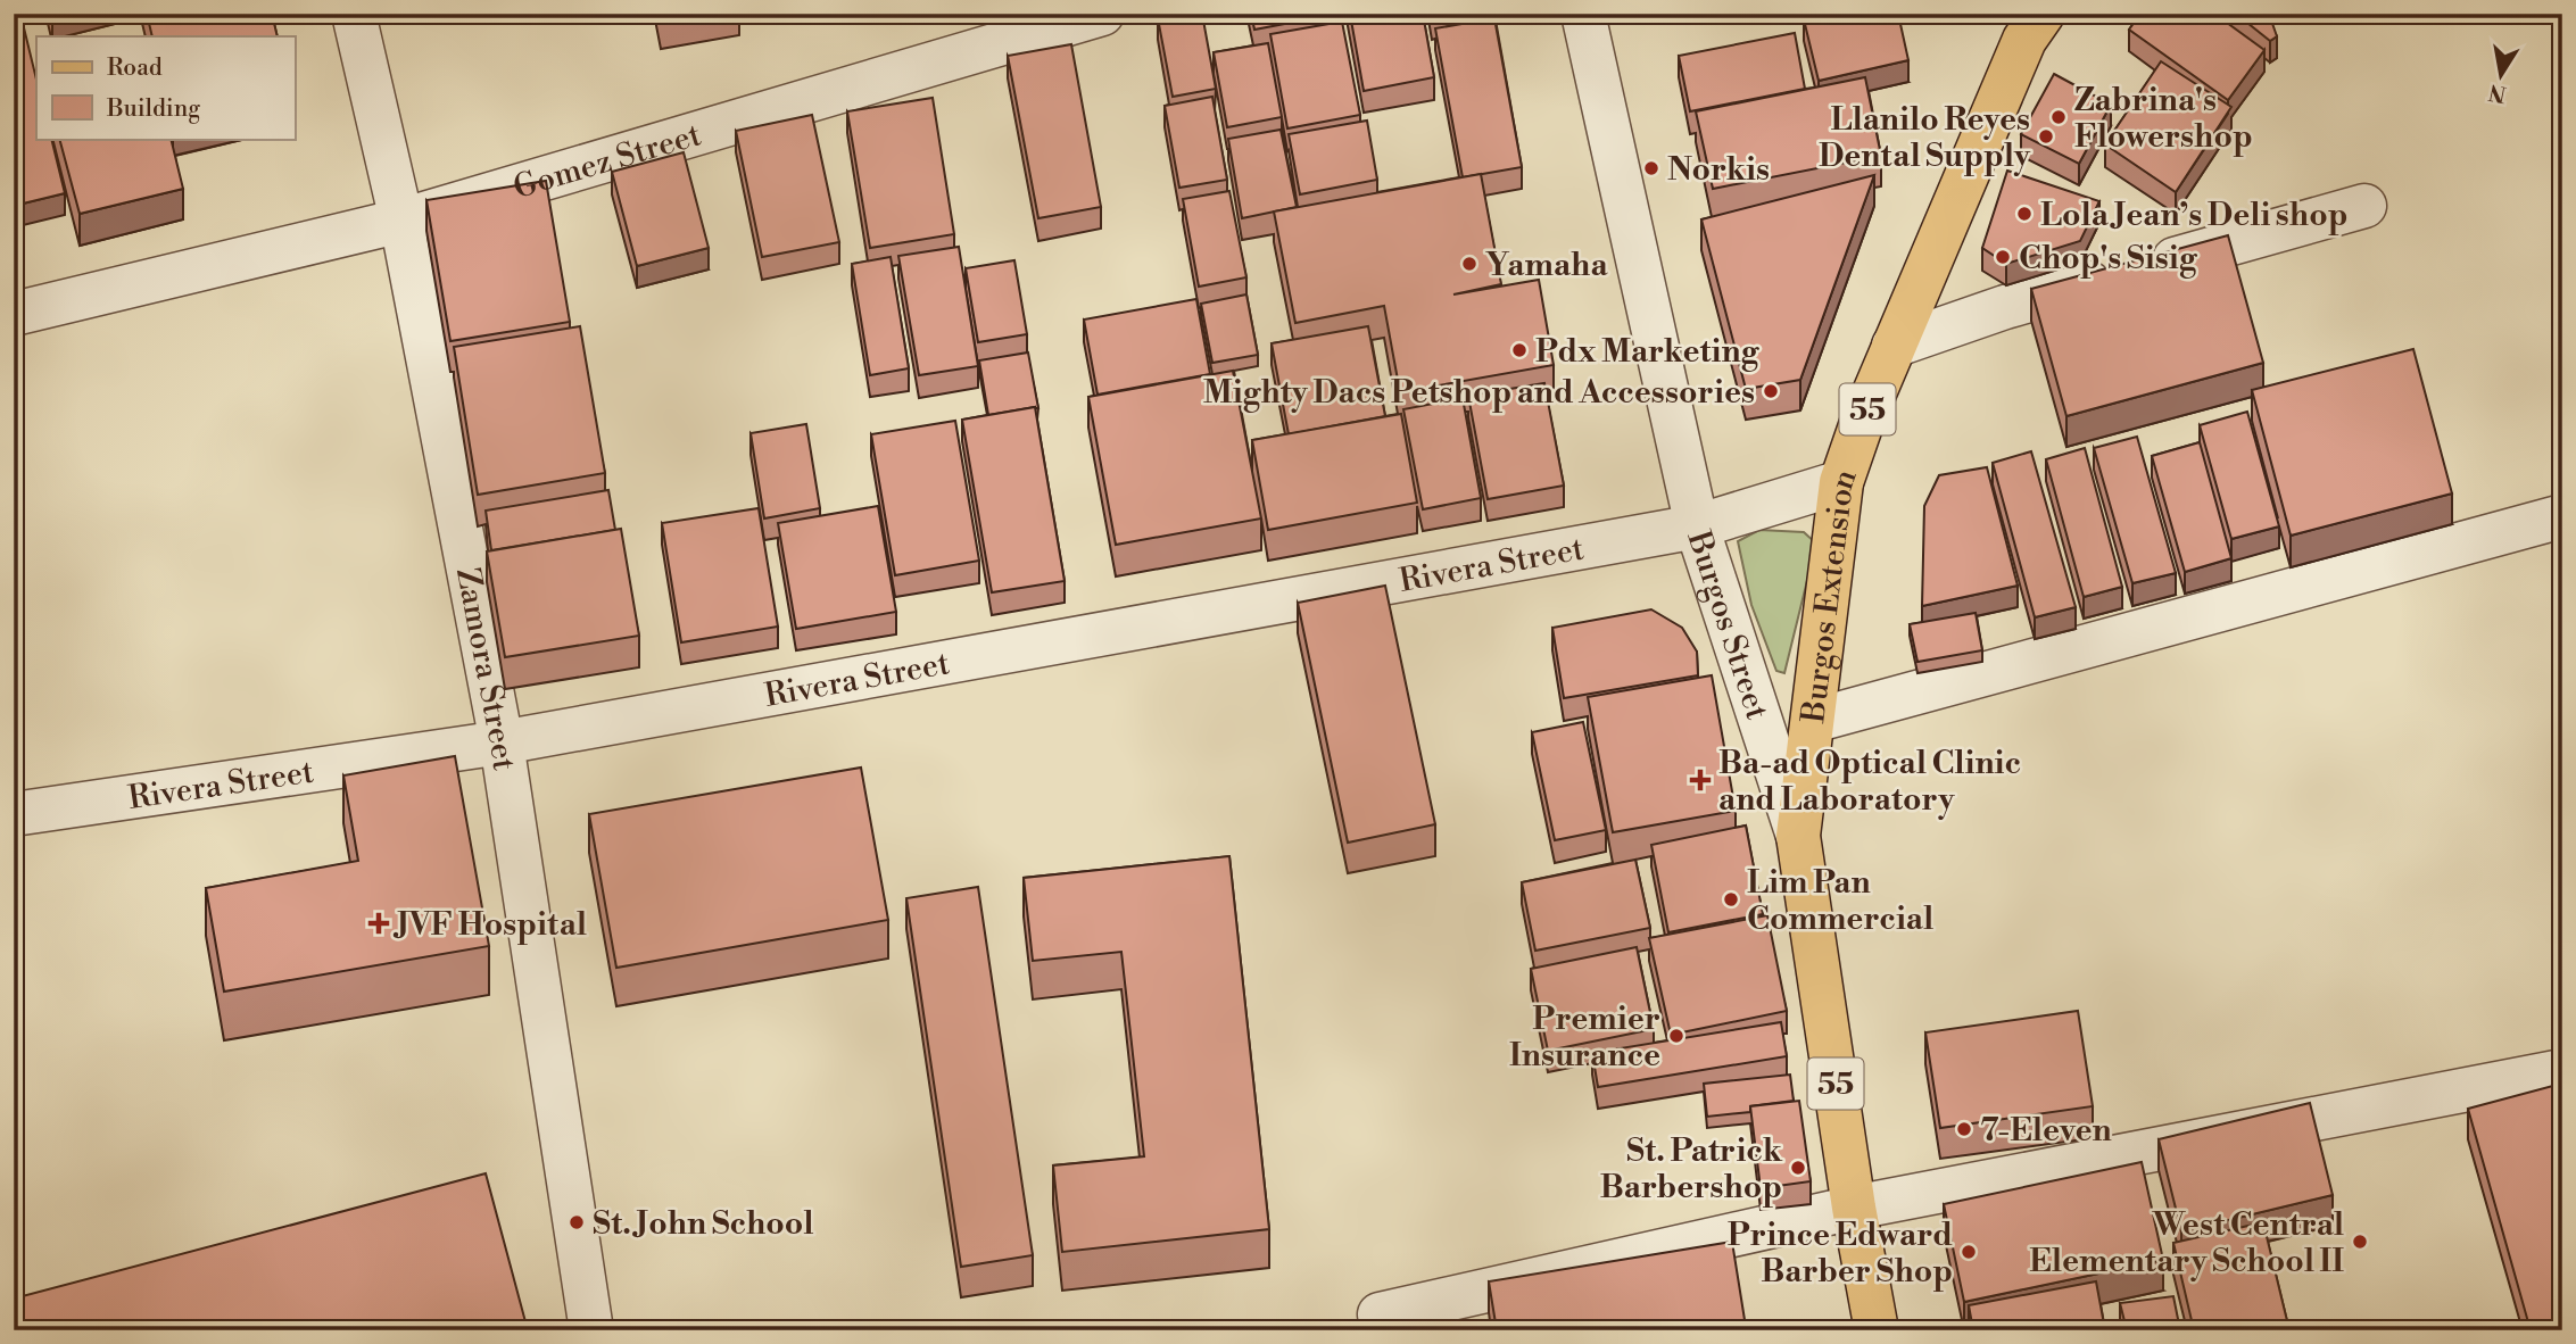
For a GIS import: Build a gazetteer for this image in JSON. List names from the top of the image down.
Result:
{
  "streets": {
    "main road": ["55", "Burgos Extension", "Burgos Street"],
    "street": ["Gomez Street", "Rivera Street", "Zamora Street"]
  },
  "crossings": [
    ["Gomez Street", "Zamora Street"],
    ["Rivera Street", "Burgos Extension"],
    ["Rivera Street", "Burgos Street"],
    ["Rivera Street", "Zamora Street"],
    ["Burgos Extension", "Burgos Street"]
  ],
  "places": {
    "other": [
      "Zabrina's Flowershop",
      "Llanilo Reyes Dental Supply",
      "Norkis",
      "Lola Jean’s Deli shop",
      "Chop's Sisig",
      "Yamaha",
      "Pdx Marketing",
      "Mighty Dacs Petshop and Accessories",
      "Lim Pan Commercial",
      "Premier Insurance",
      "7-Eleven",
      "St. Patrick Barbershop",
      "St. John School",
      "West Central Elementary School II",
      "Prince Edward Barber Shop"
    ],
    "health": ["Ba-ad Optical Clinic and Laboratory", "JVF Hospital"]
  },
  "legend": ["Road", "Building"],
  "north": "bottom"
}
